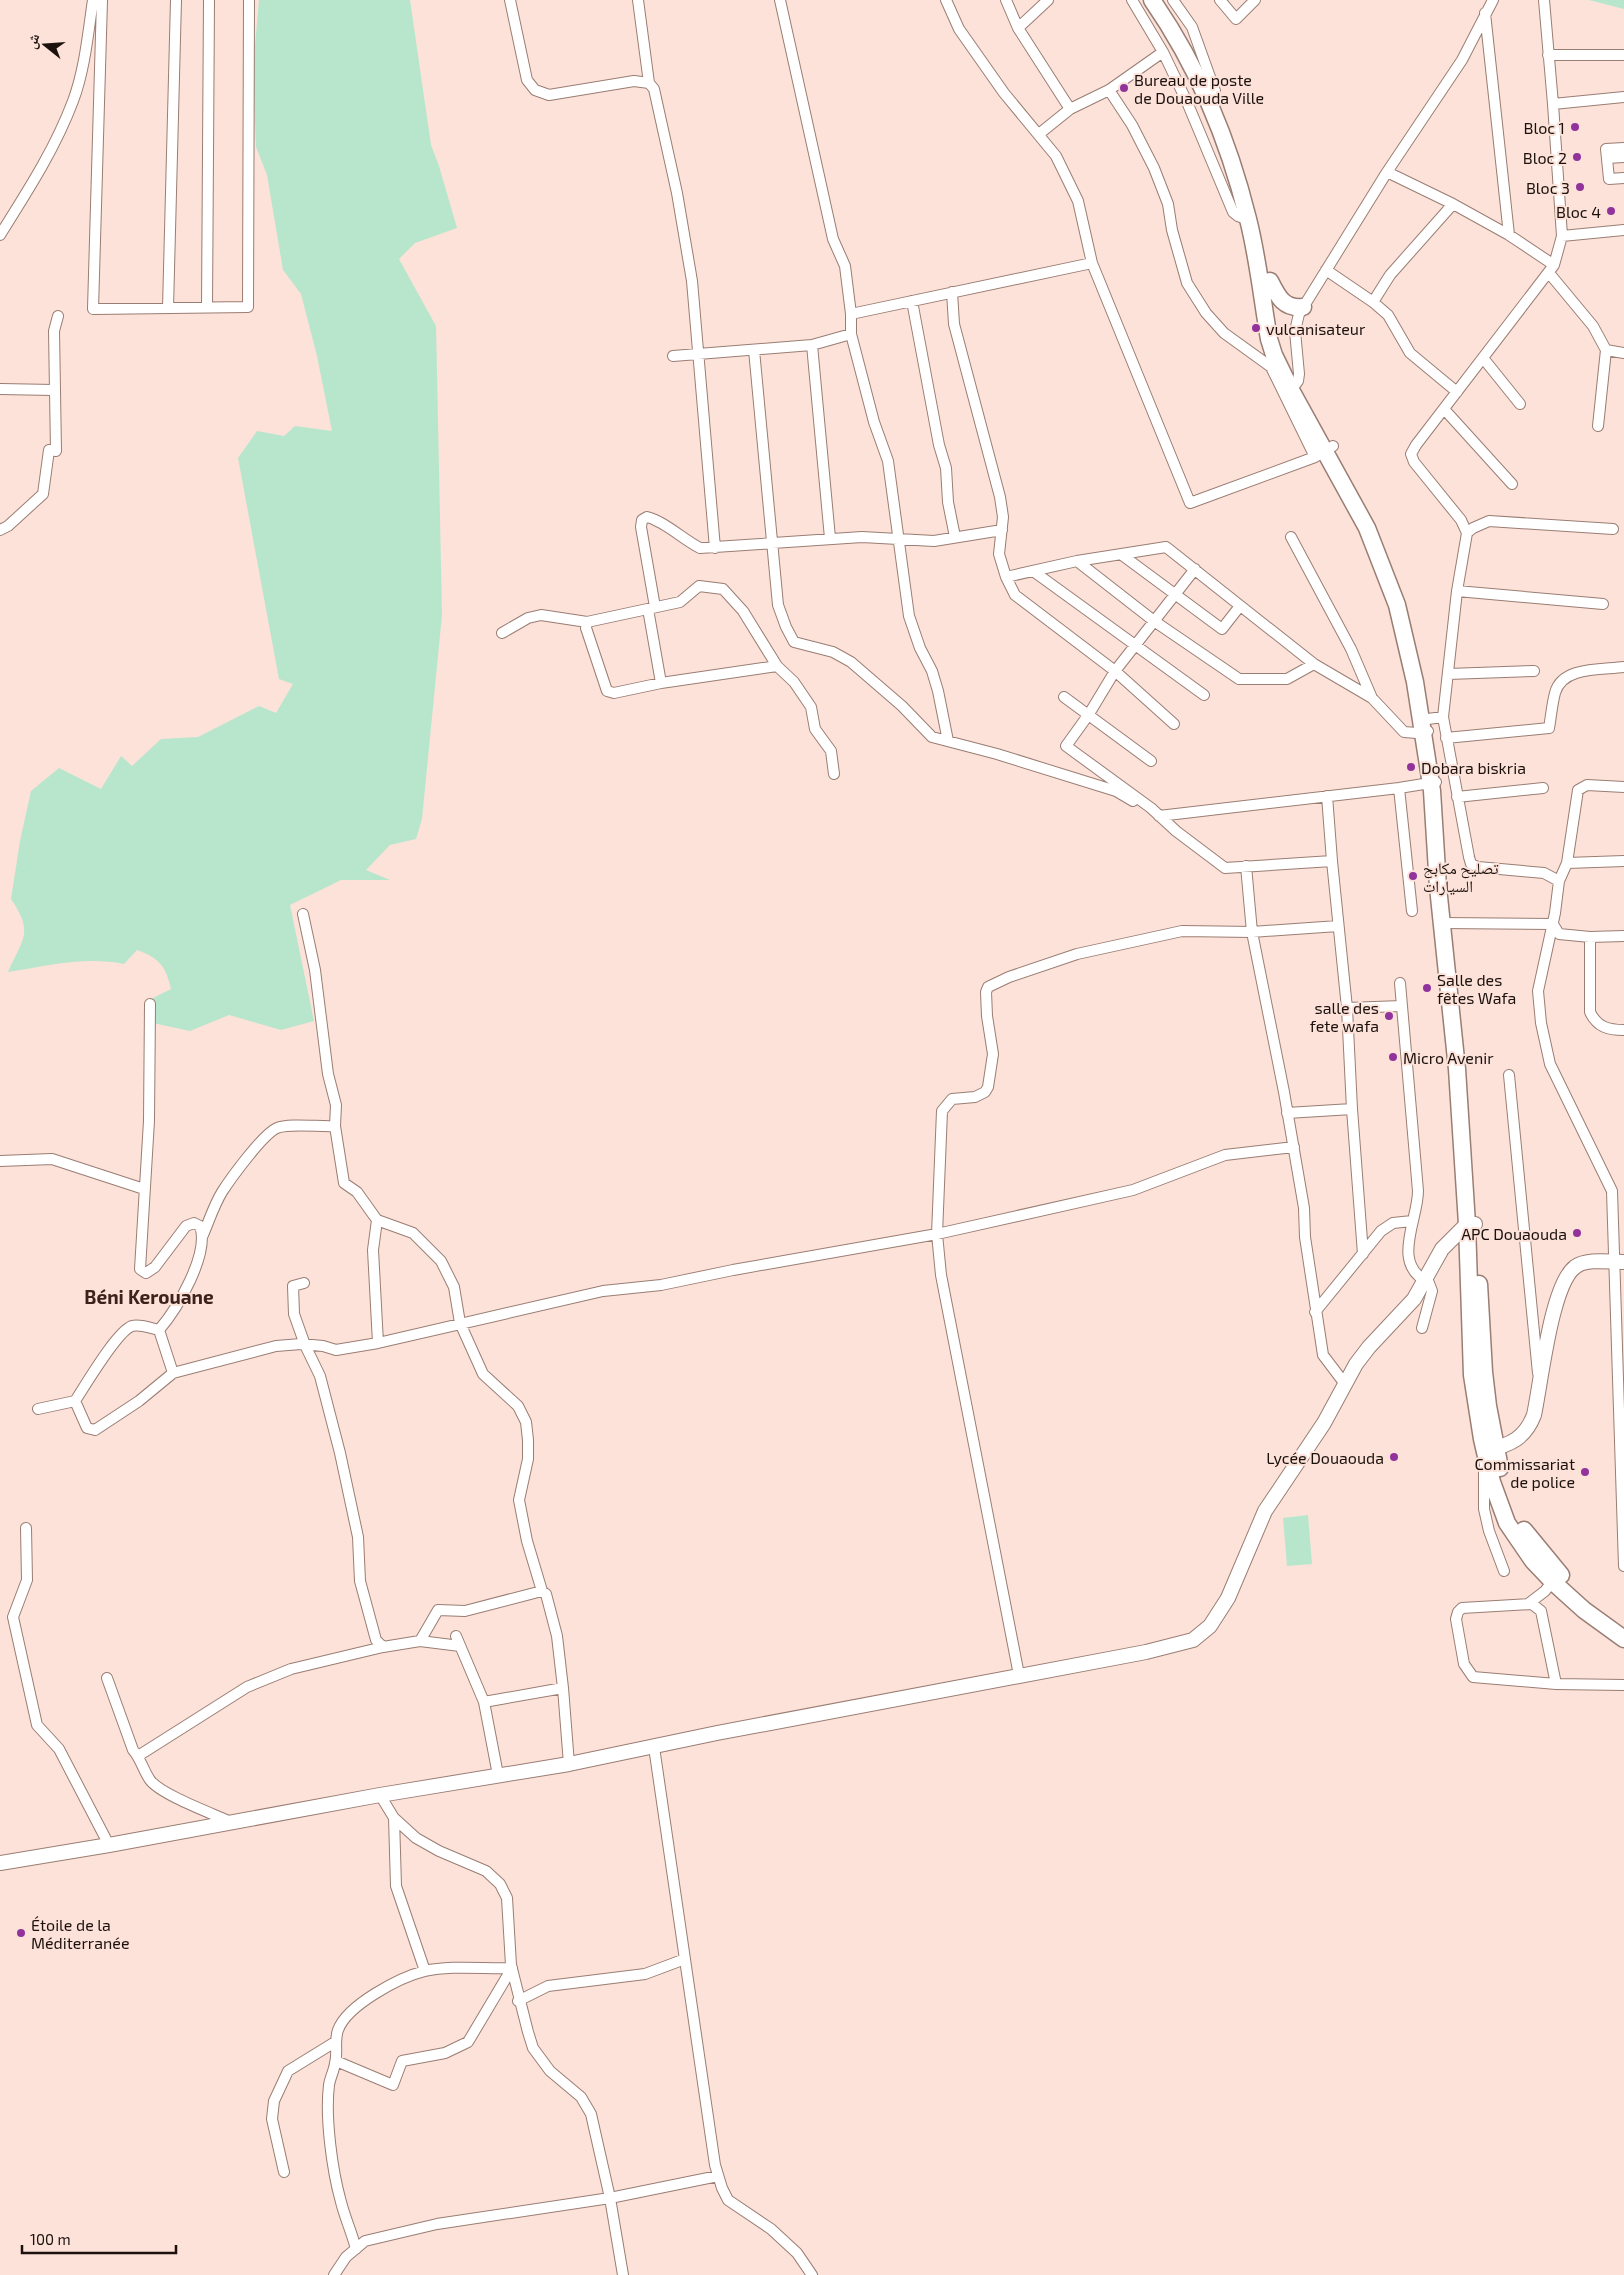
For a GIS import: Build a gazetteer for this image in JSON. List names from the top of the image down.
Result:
{
  "districts": ["Béni Kerouane"],
  "places": [
    "Bureau de poste de Douaouda Ville",
    "Bloc 1",
    "Bloc 2",
    "Bloc 3",
    "Bloc 4",
    "vulcanisateur",
    "Dobara biskria",
    "تصليح مكابح السيارات",
    "Salle des fêtes Wafa",
    "salle des fete wafa",
    "Micro Avenir",
    "APC Douaouda",
    "Lycée Douaouda",
    "Commissariat de police",
    "Étoile de la Méditerranée"
  ],
  "scale_bar": "100 m",
  "north": "left"
}
